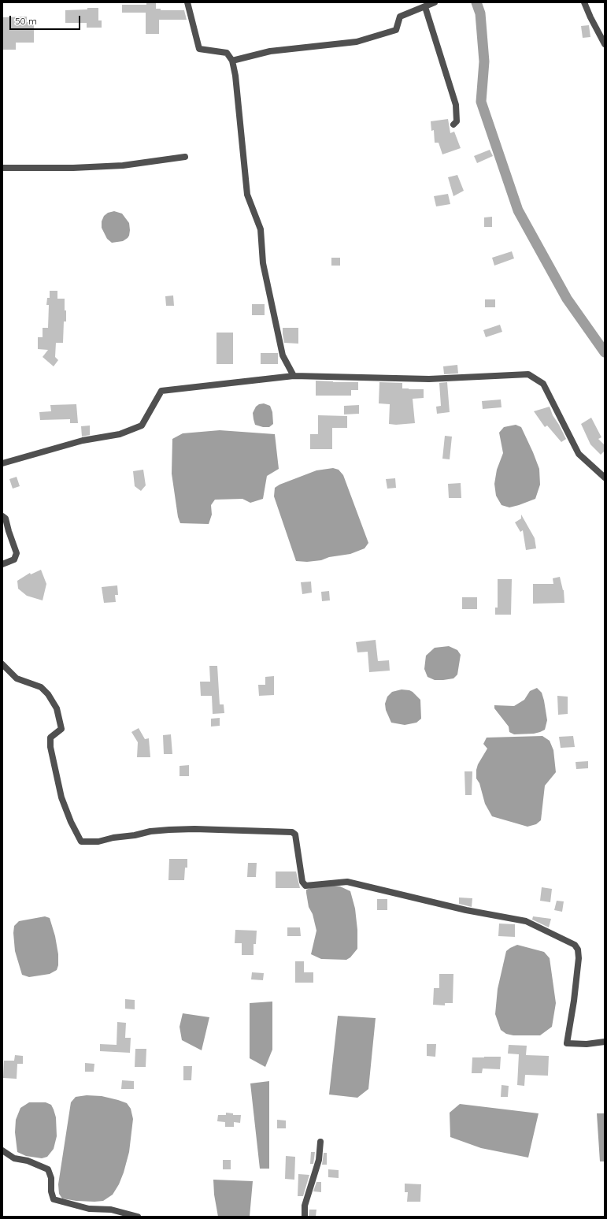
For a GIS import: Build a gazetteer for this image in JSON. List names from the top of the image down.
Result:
{
  "scale_bar": "50 m"
}
